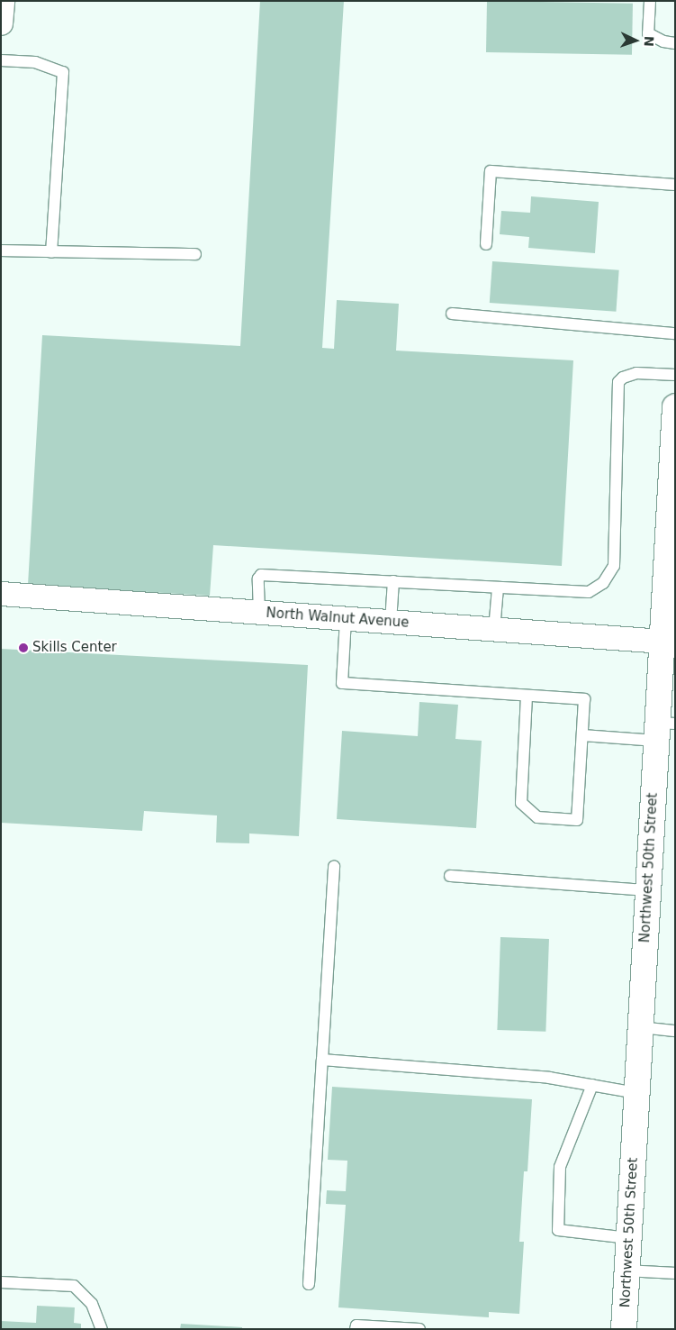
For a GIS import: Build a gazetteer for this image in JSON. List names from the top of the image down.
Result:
{
  "streets": {
    "main road": ["Northwest 50th Street"],
    "street": ["North Walnut Avenue"]
  },
  "crossings": [
    ["North Walnut Avenue", "Northwest 50th Street"]
  ],
  "places": ["Skills Center"],
  "north": "right"
}
